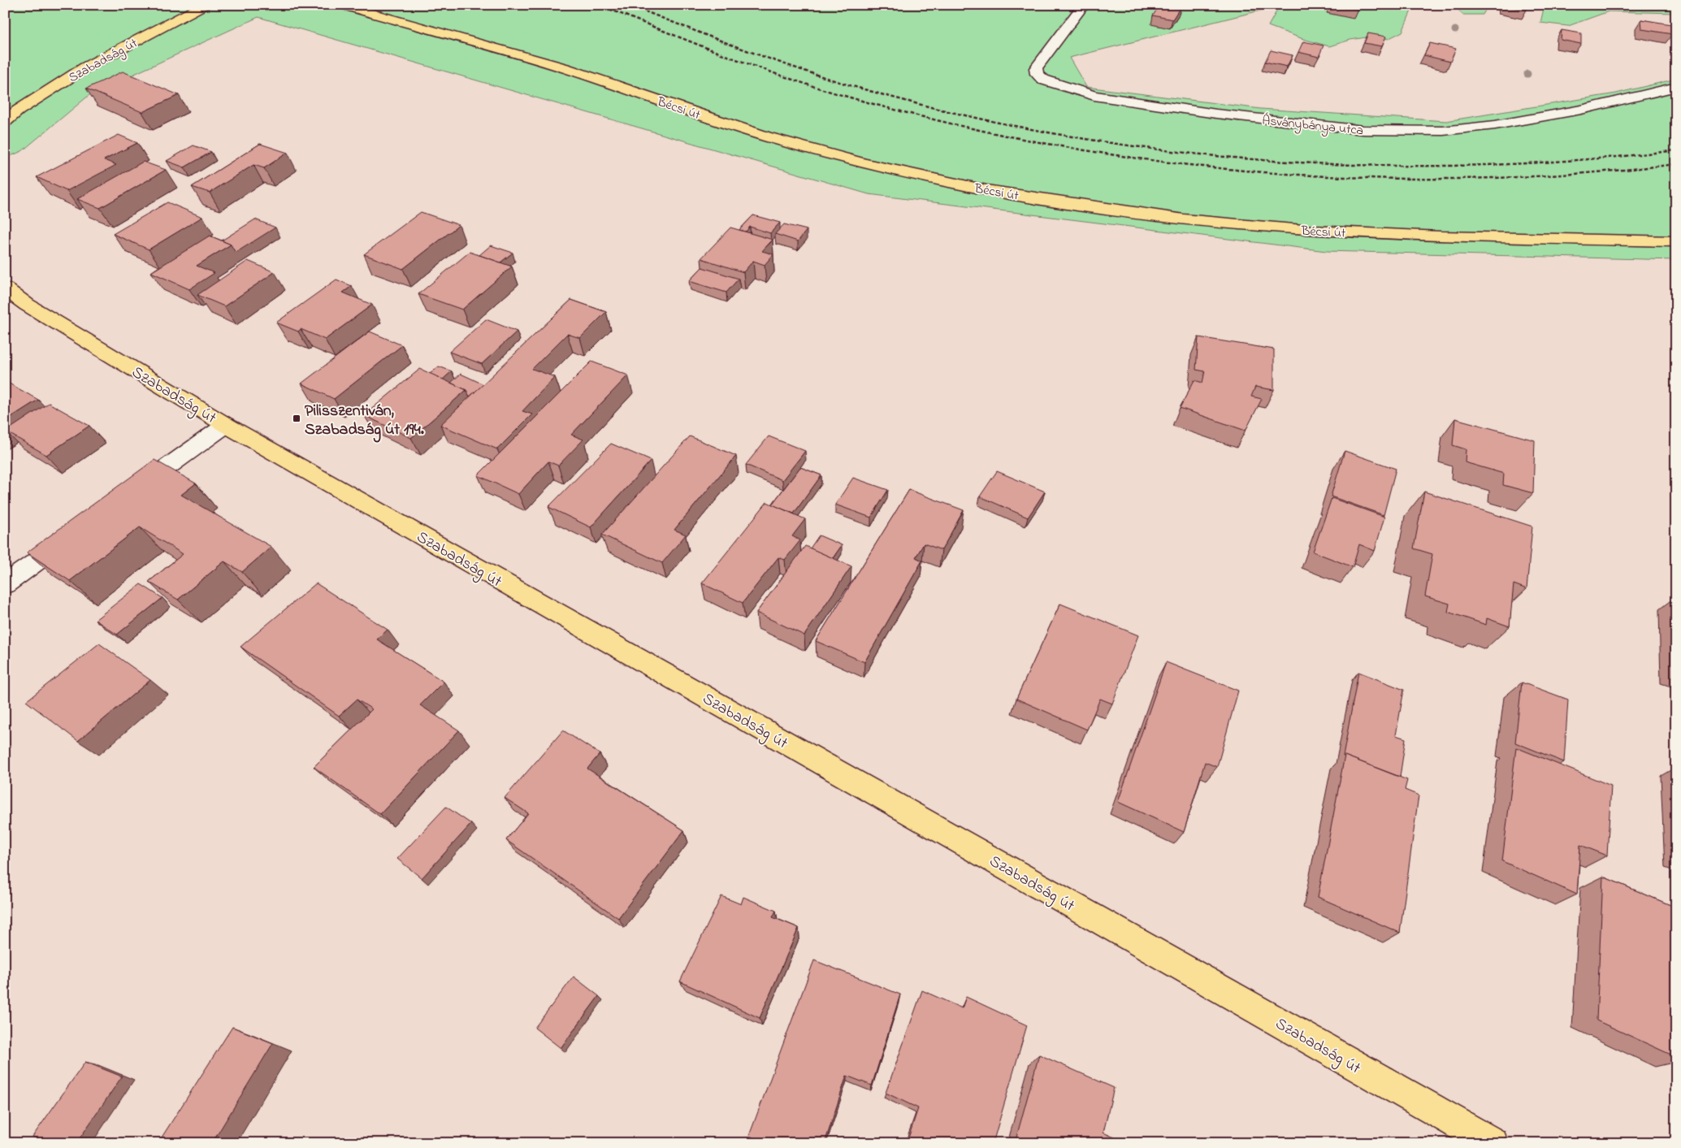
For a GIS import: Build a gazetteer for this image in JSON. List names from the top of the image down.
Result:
{
  "streets": {
    "main road": ["Szabadság út", "Bécsi út"],
    "street": ["Ásványbánya utca"]
  },
  "places": {
    "transit": ["Pilisszentiván, Szabadság út 194."]
  }
}
